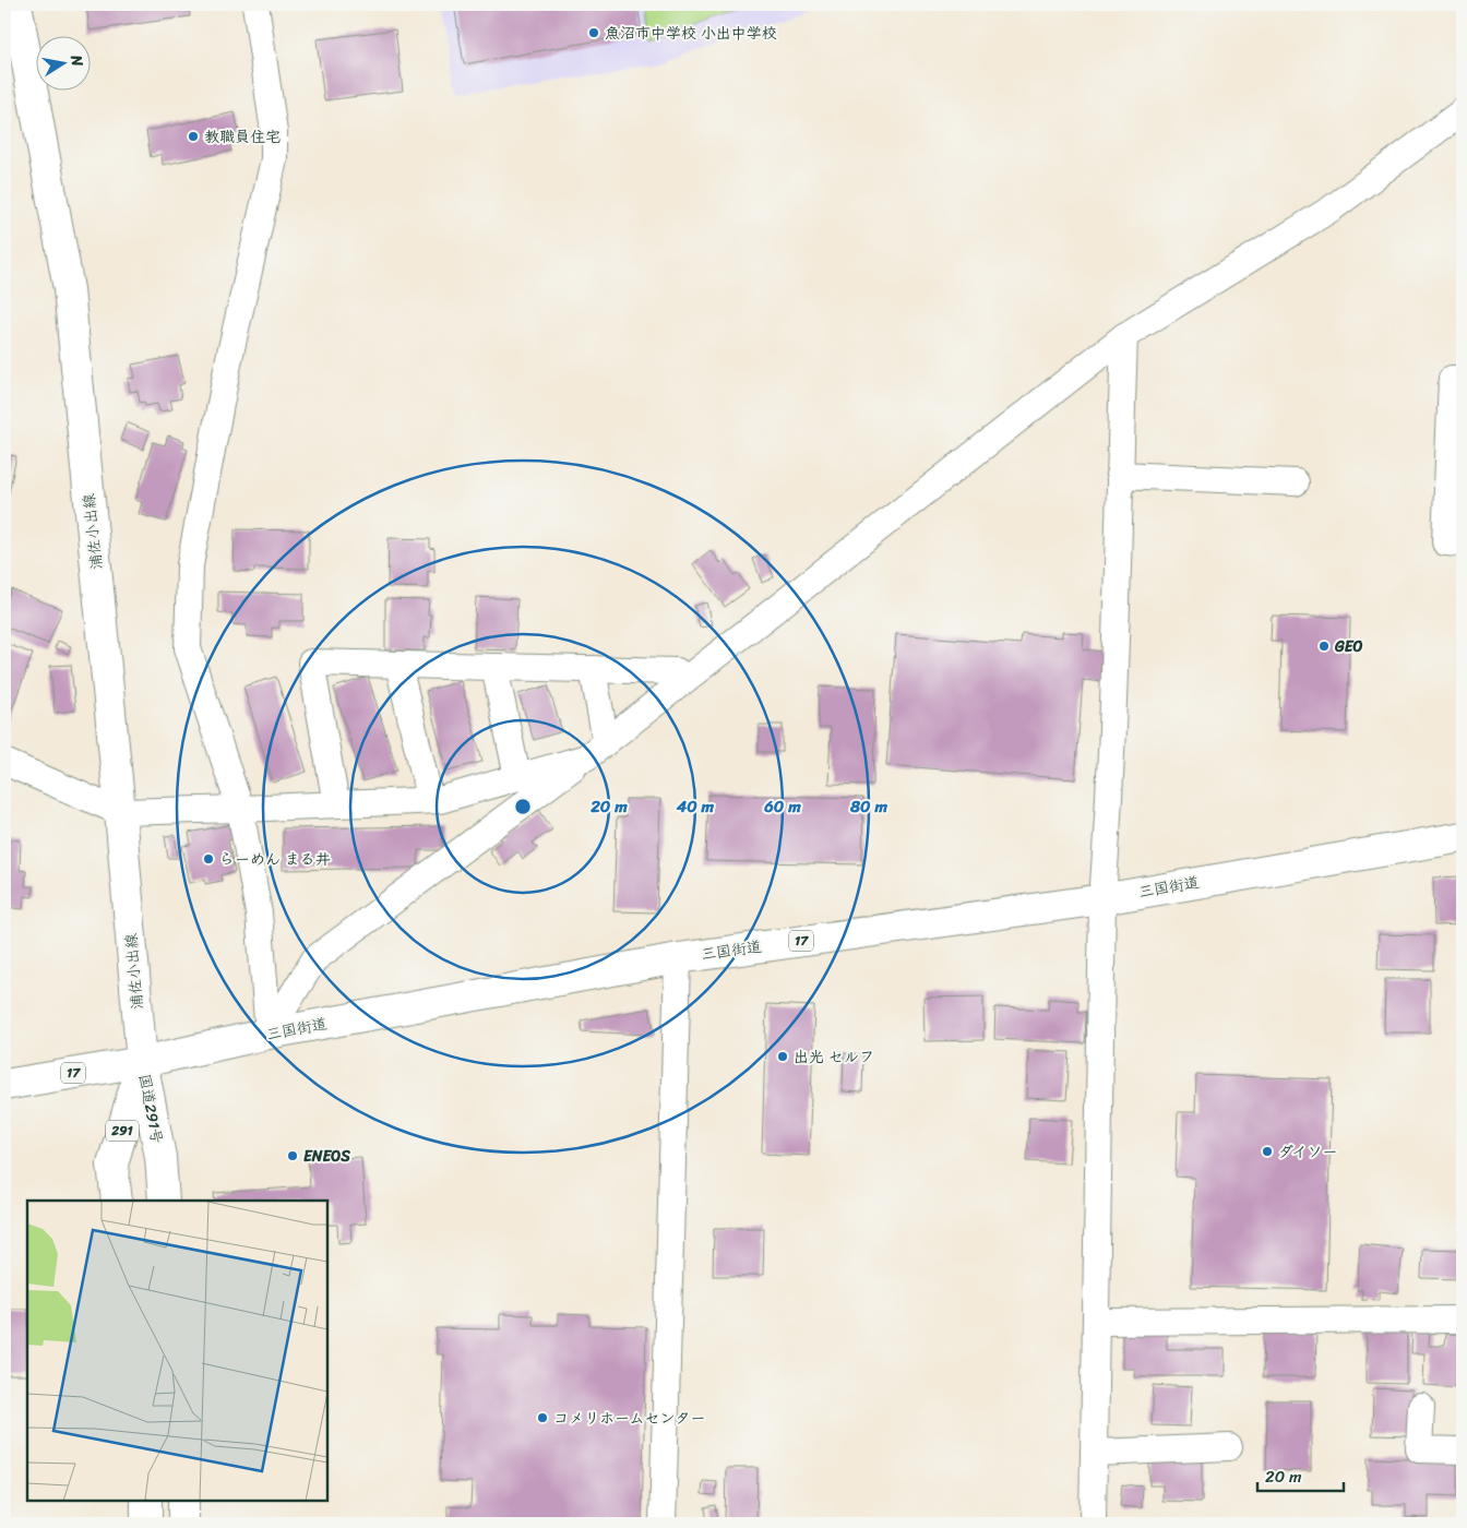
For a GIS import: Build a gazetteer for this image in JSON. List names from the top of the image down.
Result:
{
  "streets": {
    "main road": [
      "浦佐小出線",
      "三国街道",
      "17",
      "国道291号",
      "291"
    ]
  },
  "crossings": [
    ["浦佐小出線", "三国街道"],
    ["浦佐小出線", "国道291号"],
    ["三国街道", "国道291号"]
  ],
  "places": [
    "魚沼市中学校 小出中学校",
    "教職員住宅",
    "GEO",
    "らーめん まる井",
    "出光 セルフ",
    "ダイソー",
    "ENEOS",
    "コメリホームセンター"
  ],
  "scale_bar": "20 m",
  "north": "right",
  "rings": [
    "20 m",
    "40 m",
    "60 m",
    "80 m"
  ]
}
